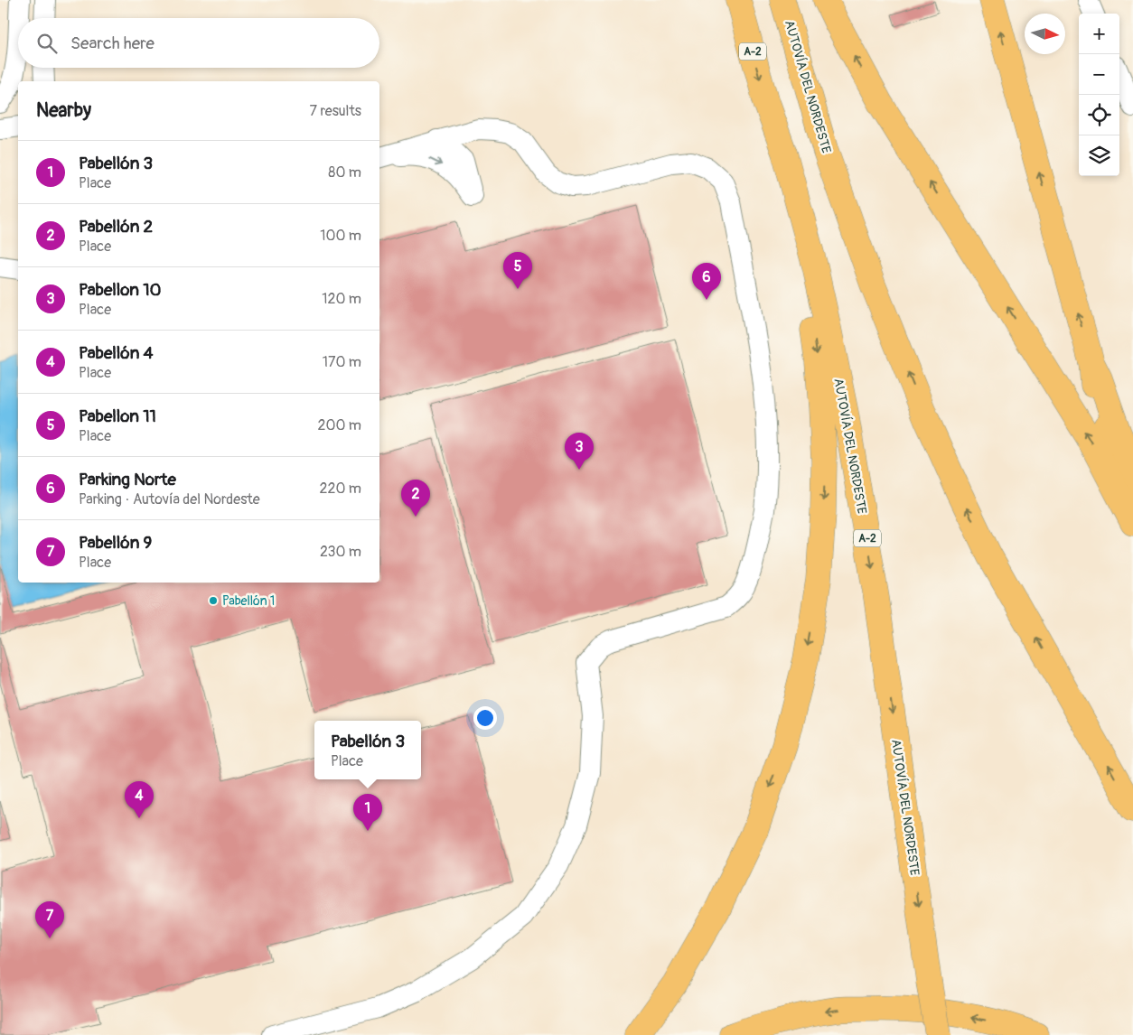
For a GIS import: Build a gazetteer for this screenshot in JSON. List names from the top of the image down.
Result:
{
  "streets": {
    "main road": ["A-2", "AUTOVÍA DEL NORDESTE"]
  },
  "places": ["Pabellón 1"],
  "north": "right",
  "page": {
    "map_buttons": ["+", "−"],
    "search": "Search here",
    "heading": ["Nearby", "7 results"],
    "list": [
      {
        "mark": "1",
        "name": "Pabellón 3",
        "note": "Place",
        "value": "80 m"
      },
      {
        "mark": "2",
        "name": "Pabellón 2",
        "note": "Place",
        "value": "100 m"
      },
      {
        "mark": "3",
        "name": "Pabellon 10",
        "note": "Place",
        "value": "120 m"
      },
      {
        "mark": "4",
        "name": "Pabellón 4",
        "note": "Place",
        "value": "170 m"
      },
      {
        "mark": "5",
        "name": "Pabellon 11",
        "note": "Place",
        "value": "200 m"
      },
      {
        "mark": "6",
        "name": "Parking Norte",
        "note": "Parking · Autovía del Nordeste",
        "value": "220 m"
      },
      {
        "mark": "7",
        "name": "Pabellón 9",
        "note": "Place",
        "value": "230 m"
      }
    ],
    "pins": [
      "5",
      "6",
      "3",
      "2",
      "4",
      "1",
      "7"
    ],
    "popup": ["Pabellón 3", "Place"]
  }
}
